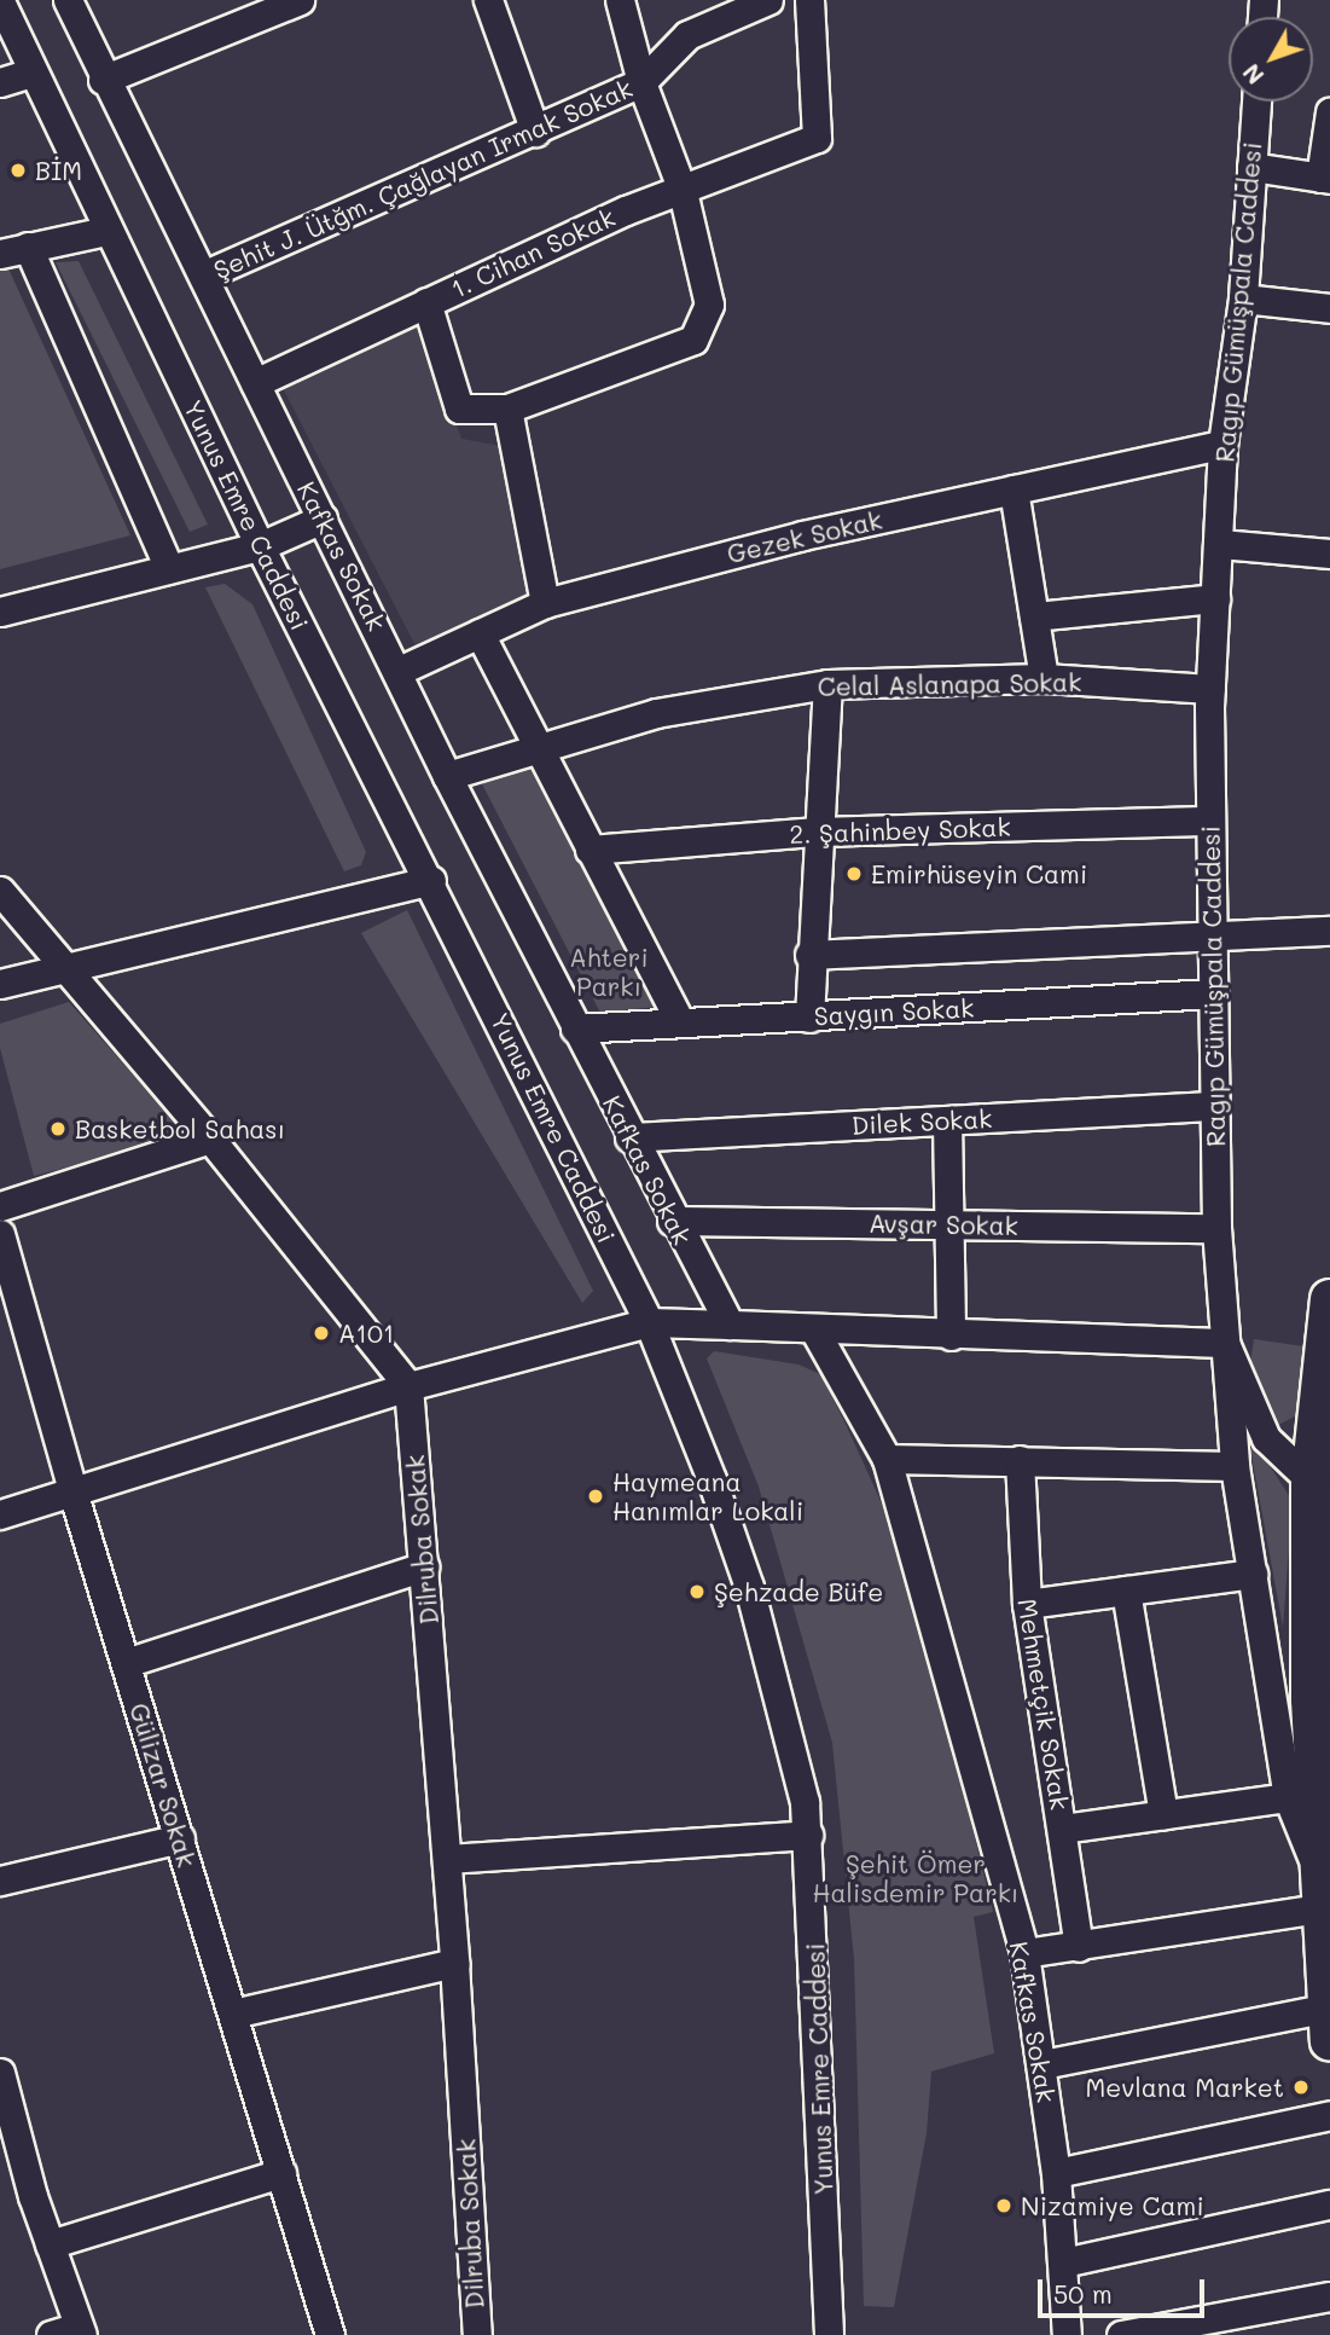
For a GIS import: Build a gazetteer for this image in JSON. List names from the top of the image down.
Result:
{
  "streets": {
    "street": [
      "Şehit J. Ütğm. Çağlayan Irmak Sokak",
      "1. Cihan Sokak",
      "Ragıp Gümüşpala Caddesi",
      "Yunus Emre Caddesi",
      "Gezek Sokak",
      "Kafkas Sokak",
      "Celal Aslanapa Sokak",
      "2. Şahinbey Sokak",
      "Saygın Sokak",
      "Dilek Sokak",
      "Avşar Sokak",
      "Dilruba Sokak",
      "Mehmetçik Sokak",
      "Gülizar Sokak"
    ]
  },
  "crossings": [
    ["Şehit J. Ütğm. Çağlayan Irmak Sokak", "Kafkas Sokak"],
    ["1. Cihan Sokak", "Kafkas Sokak"],
    ["Ragıp Gümüşpala Caddesi", "Gezek Sokak"],
    ["Ragıp Gümüşpala Caddesi", "Celal Aslanapa Sokak"],
    ["Ragıp Gümüşpala Caddesi", "2. Şahinbey Sokak"],
    ["Ragıp Gümüşpala Caddesi", "Saygın Sokak"],
    ["Ragıp Gümüşpala Caddesi", "Dilek Sokak"],
    ["Ragıp Gümüşpala Caddesi", "Avşar Sokak"],
    ["Gezek Sokak", "Kafkas Sokak"],
    ["Kafkas Sokak", "Celal Aslanapa Sokak"],
    ["Kafkas Sokak", "Saygın Sokak"],
    ["Kafkas Sokak", "Dilek Sokak"],
    ["Kafkas Sokak", "Avşar Sokak"]
  ],
  "parks": ["Ahteri Parkı", "Şehit Ömer Halisdemir Parkı"],
  "places": [
    "BİM",
    "Emirhüseyin Cami",
    "Basketbol Sahası",
    "A101",
    "Haymeana Hanımlar Lokali",
    "Şehzade Büfe",
    "Mevlana Market",
    "Nizamiye Cami"
  ],
  "scale_bar": "50 m",
  "north": "bottom left"
}
